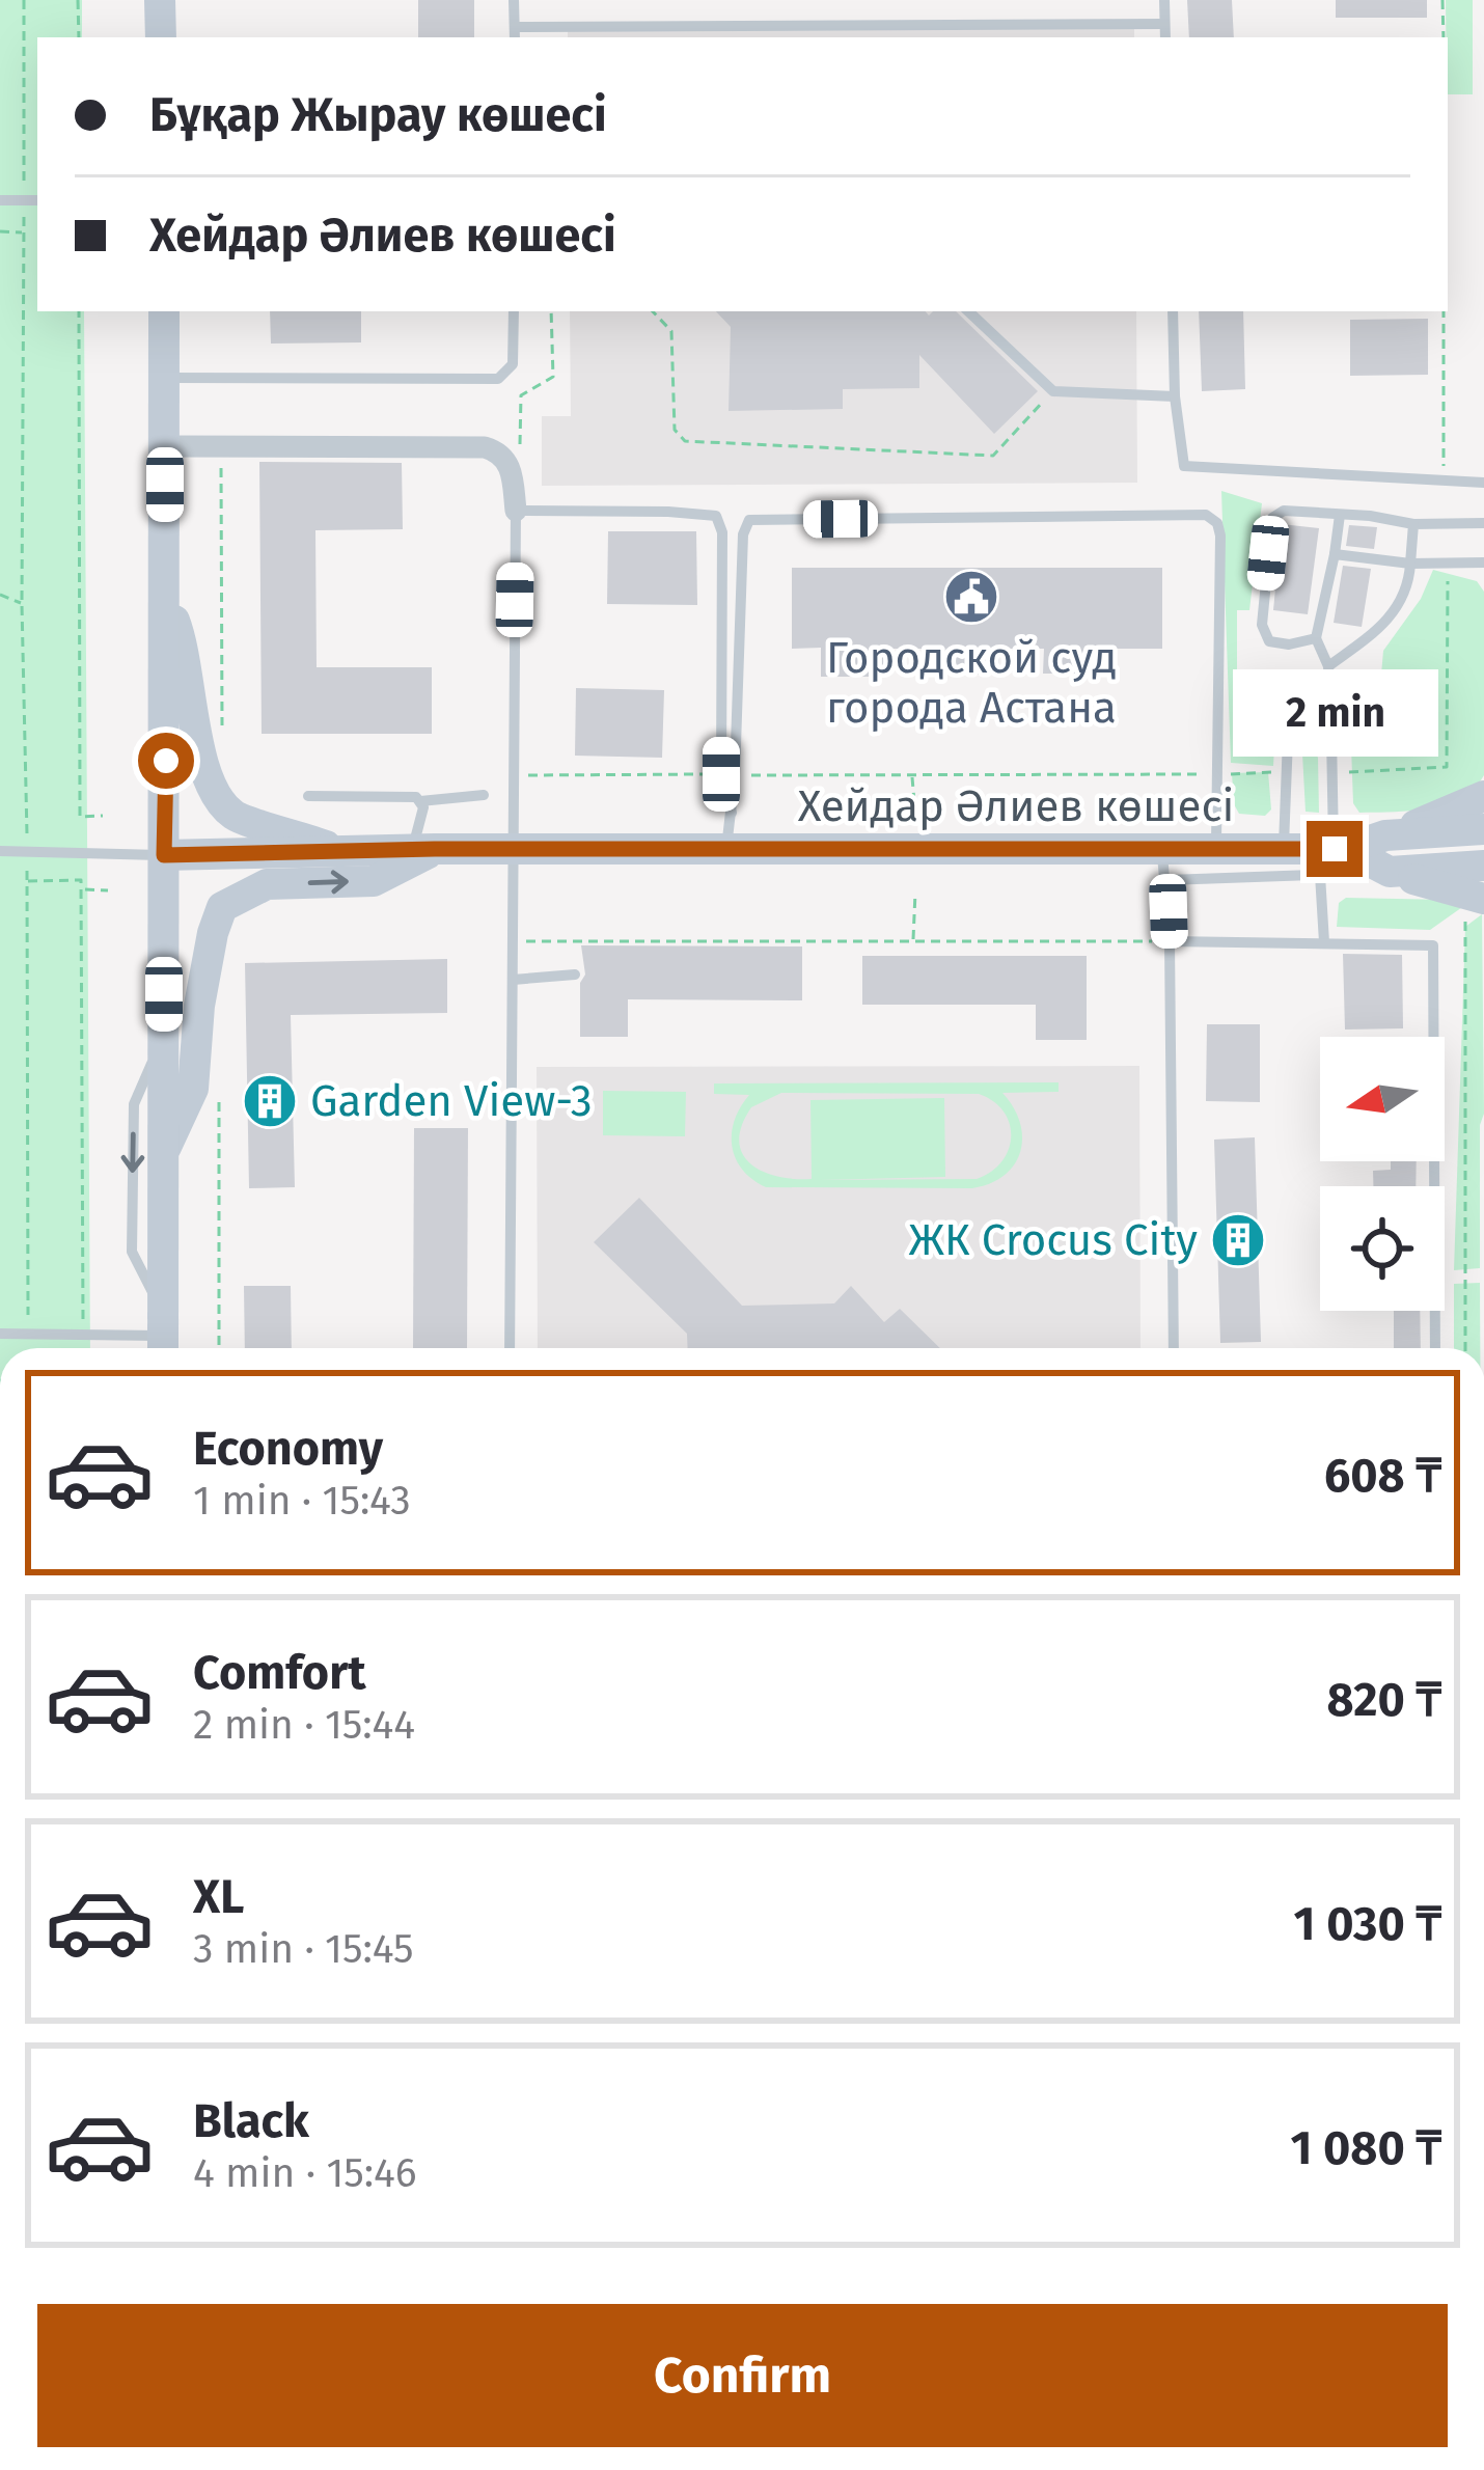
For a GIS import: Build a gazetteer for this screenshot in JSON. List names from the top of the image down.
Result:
{
  "streets": {
    "street": ["Хейдар Әлиев көшесі"]
  },
  "places": {
    "public building": ["Городской суд города Астана"],
    "building": ["Garden View-3", "ЖК Crocus City"]
  },
  "north": "left",
  "page": {
    "banner": ["Бұқар Жырау көшесі", "Хейдар Әлиев көшесі"],
    "bubble": "2 min",
    "list": [
      {
        "name": "Economy",
        "note": "1 min · 15:43",
        "value": "608 ₸"
      },
      {
        "name": "Comfort",
        "note": "2 min · 15:44",
        "value": "820 ₸"
      },
      {
        "name": "XL",
        "note": "3 min · 15:45",
        "value": "1 030 ₸"
      },
      {
        "name": "Black",
        "note": "4 min · 15:46",
        "value": "1 080 ₸"
      }
    ],
    "buttons": "Confirm"
  }
}
